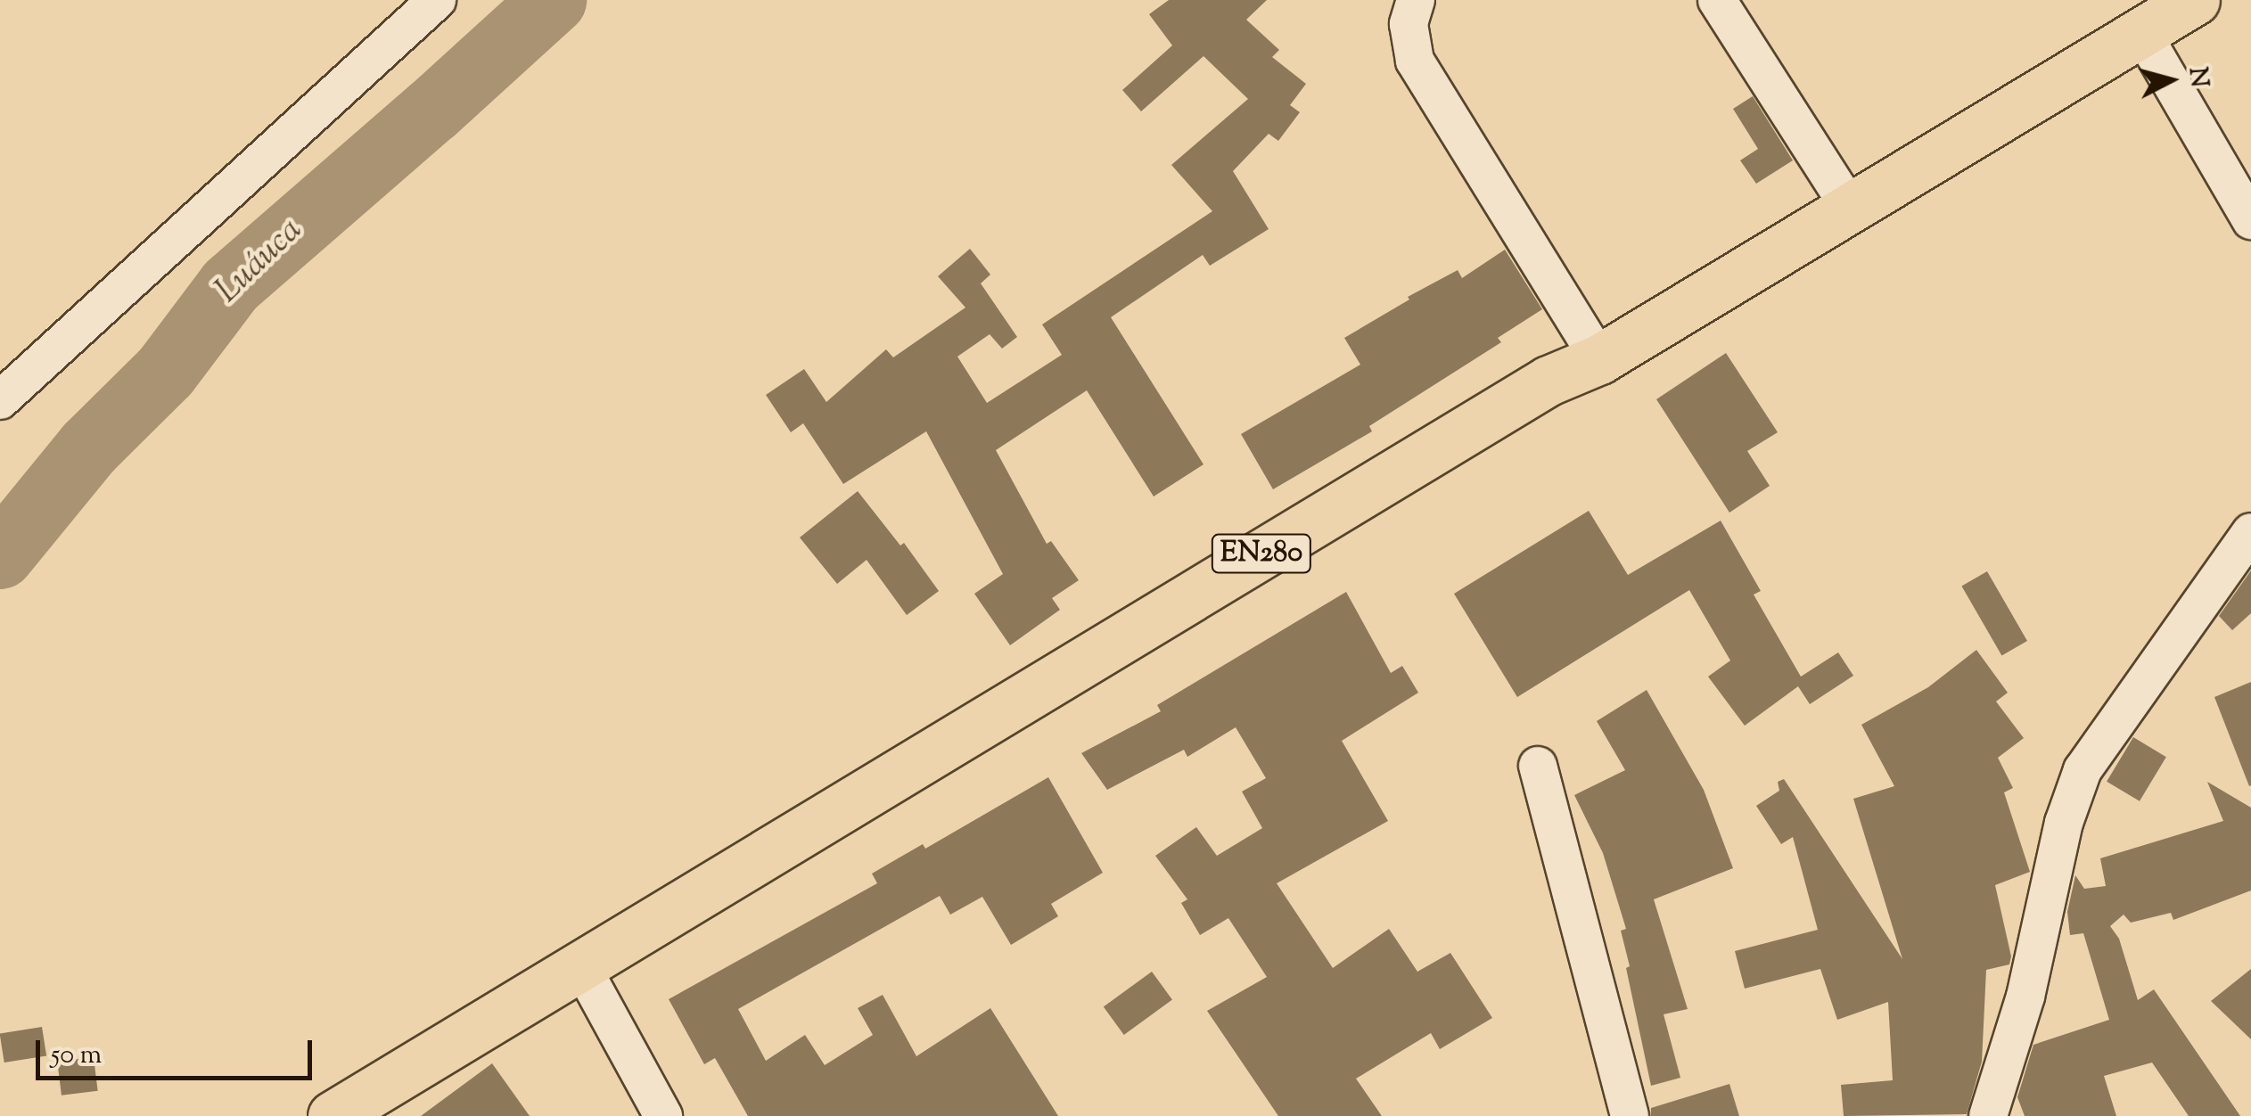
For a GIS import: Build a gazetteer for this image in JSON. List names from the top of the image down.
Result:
{
  "streets": {
    "main road": ["EN280"]
  },
  "water": ["Luáuca"],
  "scale_bar": "50 m",
  "north": "right"
}
